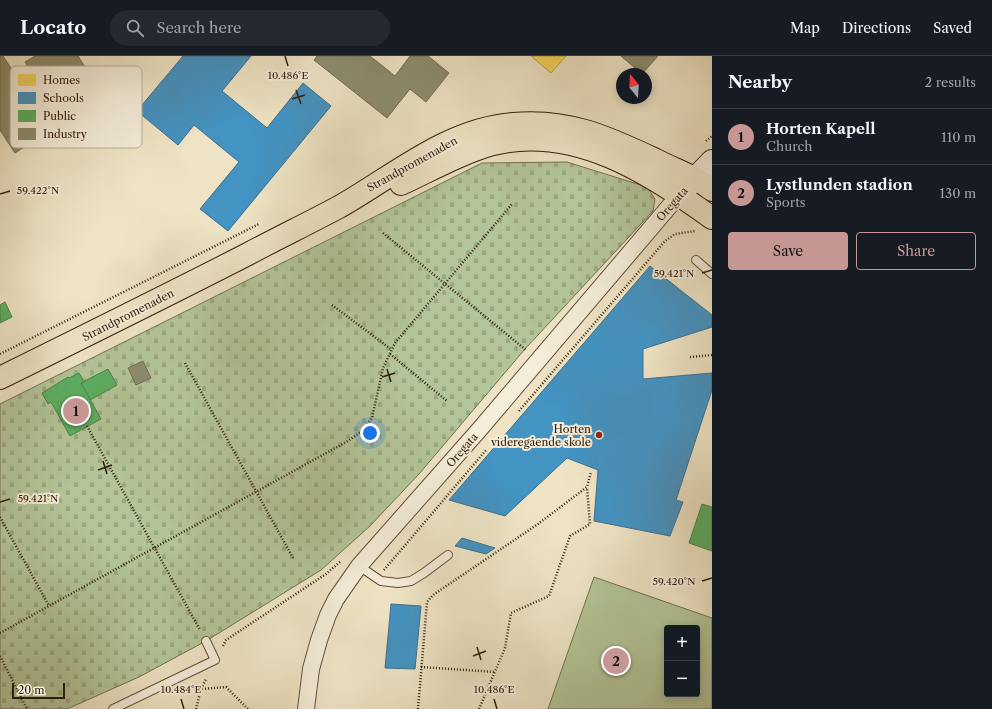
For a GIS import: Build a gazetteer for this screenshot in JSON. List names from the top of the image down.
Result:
{
  "streets": {
    "main road": ["Strandpromenaden", "Oregata"]
  },
  "crossings": [
    ["Strandpromenaden", "Oregata"]
  ],
  "places": ["Horten videregående skole"],
  "legend": [
    "Homes",
    "Schools",
    "Public",
    "Industry"
  ],
  "scale_bar": "20 m",
  "north": "top",
  "page": {
    "header": "Locato",
    "search": "Search here",
    "nav": ["Map", "Directions", "Saved"],
    "heading": ["Nearby", "2 results"],
    "list": [
      {
        "mark": "1",
        "name": "Horten Kapell",
        "note": "Church",
        "value": "110 m"
      },
      {
        "mark": "2",
        "name": "Lystlunden stadion",
        "note": "Sports",
        "value": "130 m"
      }
    ],
    "buttons": ["Save", "Share"],
    "pins": ["1", "2"],
    "map_buttons": ["+", "−"],
    "scale": "20 m"
  },
  "coordinates": [
    "10.486°E",
    "59.422°N",
    "59.421°N",
    "59.420°N",
    "10.484°E"
  ]
}
